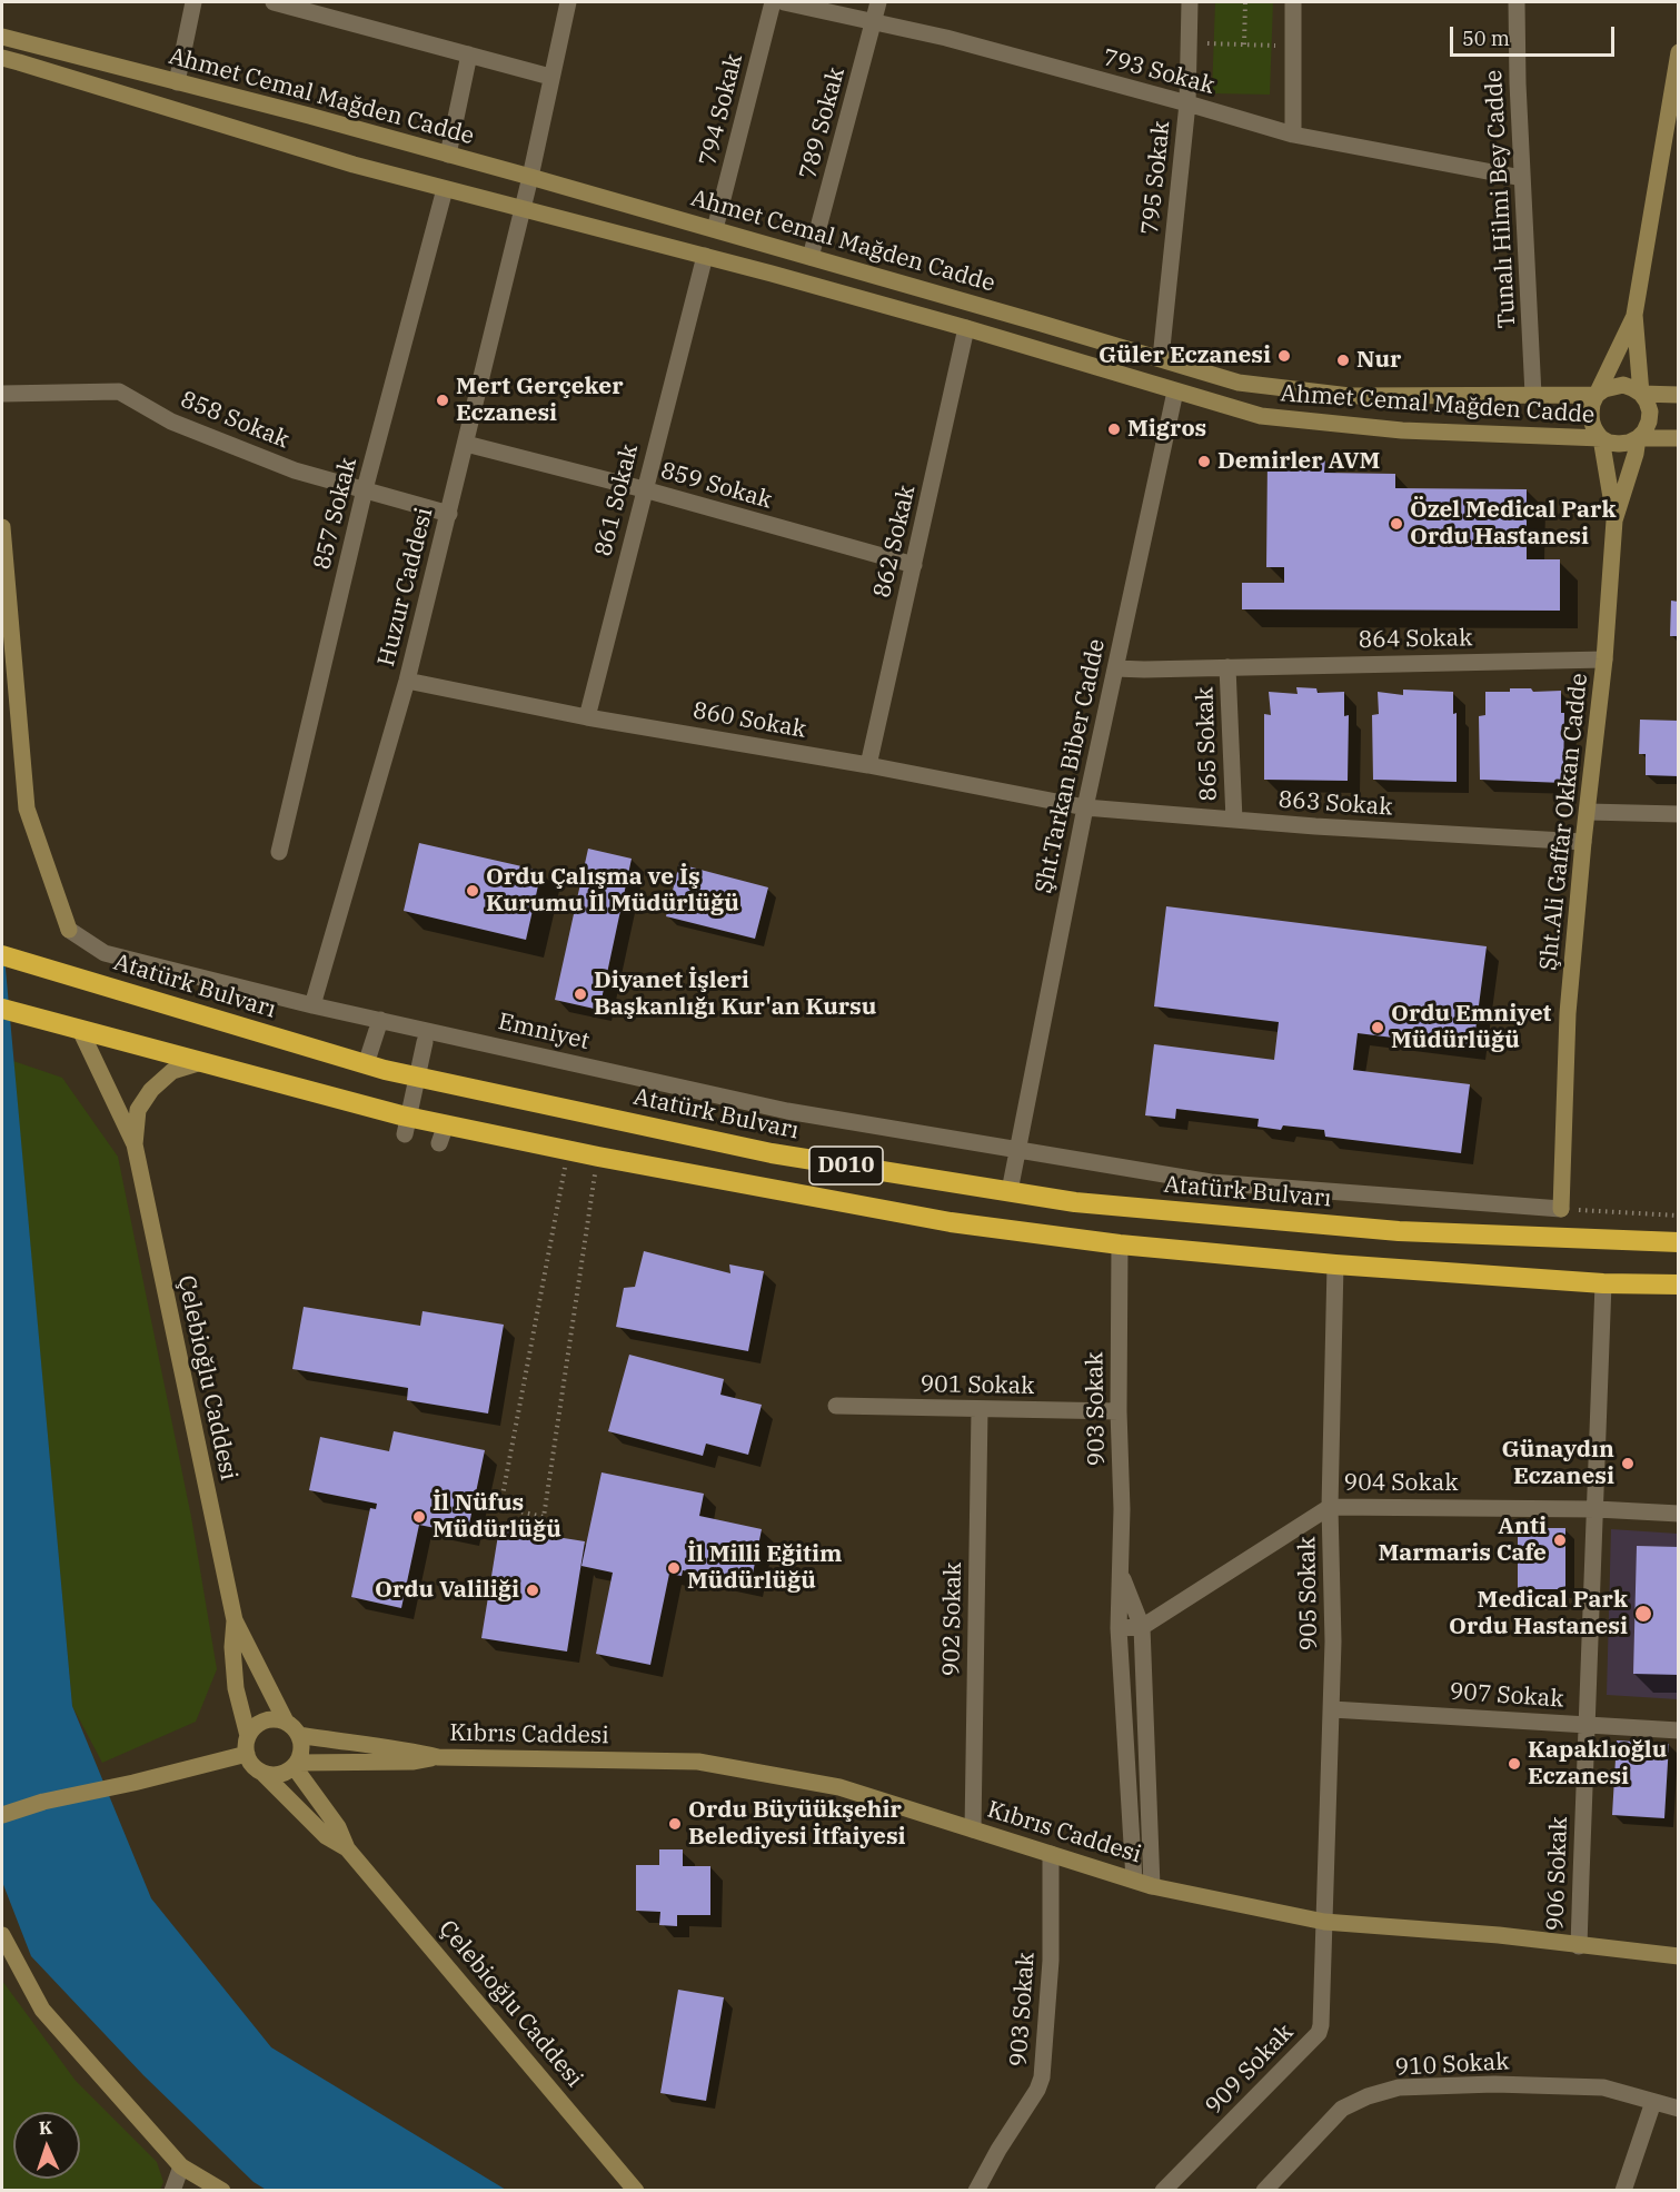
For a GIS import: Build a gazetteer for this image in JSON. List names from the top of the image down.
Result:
{
  "streets": {
    "highway": ["Atatürk Bulvarı", "D010"],
    "main road": [
      "Ahmet Cemal Mağden Cadde",
      "Şht.Ali Gaffar Okkan Cadde",
      "Çelebioğlu Caddesi",
      "Kıbrıs Caddesi"
    ],
    "street": [
      "793 Sokak",
      "794 Sokak",
      "789 Sokak",
      "795 Sokak",
      "Tunalı Hilmi Bey Cadde",
      "858 Sokak",
      "859 Sokak",
      "861 Sokak",
      "857 Sokak",
      "862 Sokak",
      "Huzur Caddesi",
      "864 Sokak",
      "860 Sokak",
      "865 Sokak",
      "Şht.Tarkan Biber Cadde",
      "863 Sokak",
      "Emniyet",
      "901 Sokak",
      "903 Sokak",
      "904 Sokak",
      "905 Sokak",
      "902 Sokak",
      "907 Sokak",
      "906 Sokak",
      "910 Sokak",
      "909 Sokak"
    ]
  },
  "crossings": [
    ["793 Sokak", "789 Sokak"],
    ["793 Sokak", "795 Sokak"],
    ["793 Sokak", "Tunalı Hilmi Bey Cadde"],
    ["Ahmet Cemal Mağden Cadde", "794 Sokak"],
    ["Ahmet Cemal Mağden Cadde", "789 Sokak"],
    ["Ahmet Cemal Mağden Cadde", "795 Sokak"],
    ["Ahmet Cemal Mağden Cadde", "Tunalı Hilmi Bey Cadde"],
    ["Ahmet Cemal Mağden Cadde", "861 Sokak"],
    ["Ahmet Cemal Mağden Cadde", "857 Sokak"],
    ["Ahmet Cemal Mağden Cadde", "862 Sokak"],
    ["Ahmet Cemal Mağden Cadde", "Huzur Caddesi"],
    ["Ahmet Cemal Mağden Cadde", "Şht.Tarkan Biber Cadde"],
    ["Ahmet Cemal Mağden Cadde", "Şht.Ali Gaffar Okkan Cadde"],
    ["858 Sokak", "857 Sokak"],
    ["858 Sokak", "Huzur Caddesi"],
    ["859 Sokak", "861 Sokak"],
    ["859 Sokak", "862 Sokak"],
    ["859 Sokak", "Huzur Caddesi"],
    ["861 Sokak", "860 Sokak"],
    ["862 Sokak", "860 Sokak"],
    ["Huzur Caddesi", "860 Sokak"],
    ["Huzur Caddesi", "Emniyet"],
    ["864 Sokak", "865 Sokak"],
    ["864 Sokak", "Şht.Tarkan Biber Cadde"],
    ["864 Sokak", "Şht.Ali Gaffar Okkan Cadde"],
    ["860 Sokak", "Şht.Tarkan Biber Cadde"],
    ["860 Sokak", "863 Sokak"],
    ["865 Sokak", "863 Sokak"],
    ["Şht.Tarkan Biber Cadde", "863 Sokak"],
    ["Şht.Tarkan Biber Cadde", "Atatürk Bulvarı"],
    ["Şht.Tarkan Biber Cadde", "Emniyet"],
    ["863 Sokak", "Şht.Ali Gaffar Okkan Cadde"],
    ["Şht.Ali Gaffar Okkan Cadde", "Emniyet"],
    ["D010", "903 Sokak"],
    ["D010", "905 Sokak"],
    ["D010", "906 Sokak"],
    ["Çelebioğlu Caddesi", "Kıbrıs Caddesi"],
    ["901 Sokak", "903 Sokak"],
    ["901 Sokak", "902 Sokak"],
    ["903 Sokak", "904 Sokak"],
    ["903 Sokak", "Kıbrıs Caddesi"],
    ["904 Sokak", "905 Sokak"],
    ["904 Sokak", "906 Sokak"],
    ["905 Sokak", "907 Sokak"],
    ["905 Sokak", "Kıbrıs Caddesi"],
    ["905 Sokak", "909 Sokak"],
    ["902 Sokak", "Kıbrıs Caddesi"],
    ["907 Sokak", "906 Sokak"],
    ["Kıbrıs Caddesi", "906 Sokak"],
    ["Kıbrıs Caddesi", "909 Sokak"]
  ],
  "places": [
    "Güler Eczanesi",
    "Nur",
    "Mert Gerçeker Eczanesi",
    "Migros",
    "Demirler AVM",
    "Özel Medical Park Ordu Hastanesi",
    "Ordu Çalışma ve İş Kurumu İl Müdürlüğü",
    "Diyanet İşleri Başkanlığı Kur'an Kursu",
    "Ordu Emniyet Müdürlüğü",
    "Günaydın Eczanesi",
    "İl Nüfus Müdürlüğü",
    "Anti Marmaris Cafe",
    "İl Milli Eğitim Müdürlüğü",
    "Ordu Valiliği",
    "Medical Park Ordu Hastanesi",
    "Kapaklıoğlu Eczanesi",
    "Ordu Büyüükşehir Belediyesi İtfaiyesi"
  ],
  "scale_bar": "50 m",
  "north": "top"
}
